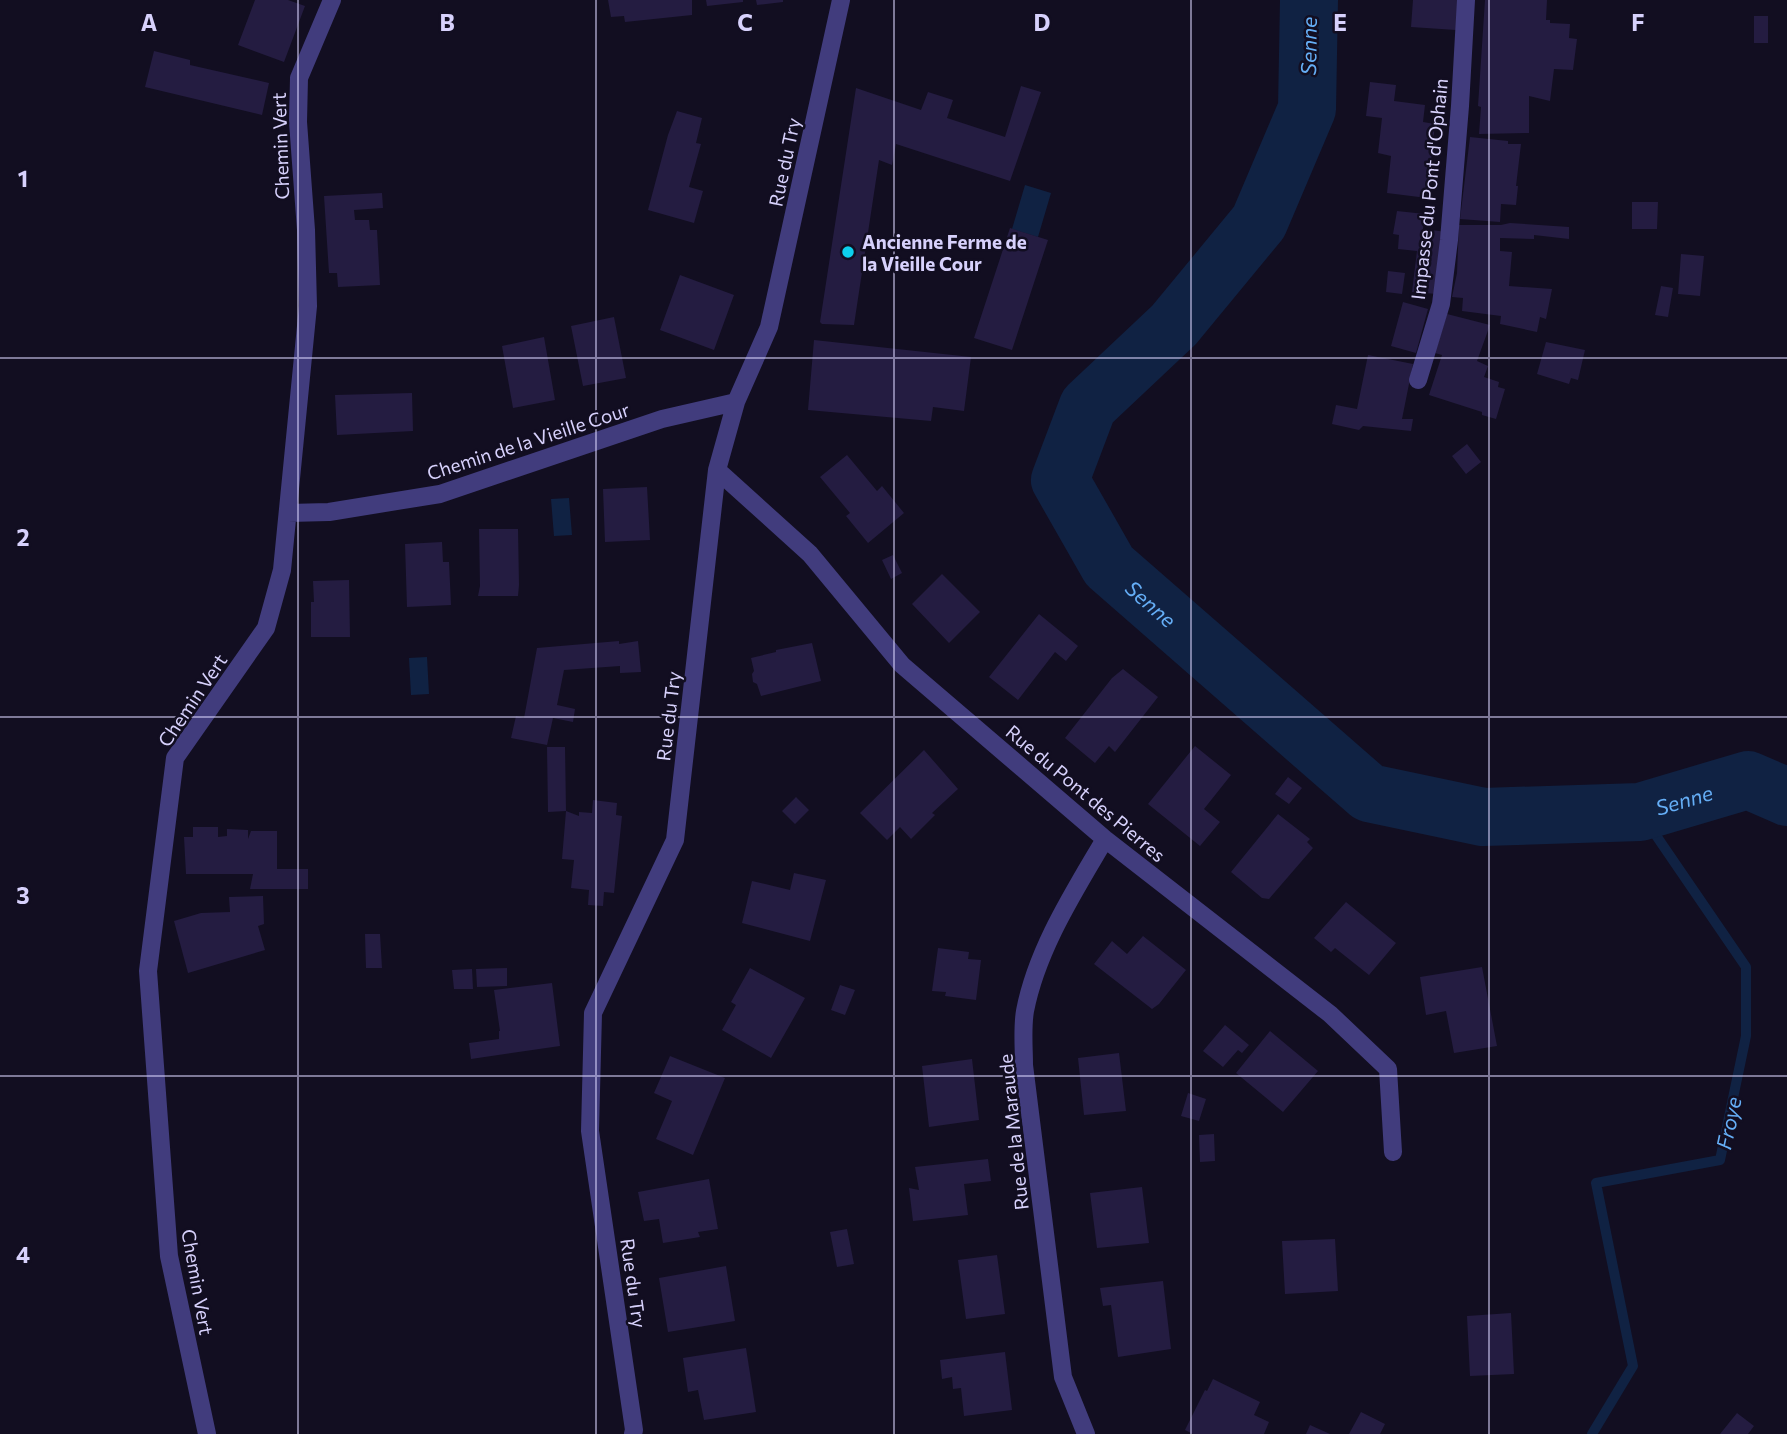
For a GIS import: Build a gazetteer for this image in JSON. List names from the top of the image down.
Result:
{
  "streets": {
    "street": [
      "Chemin Vert",
      "Rue du Try",
      "Impasse du Pont d'Ophain",
      "Chemin de la Vieille Cour",
      "Rue du Pont des Pierres",
      "Rue de la Maraude"
    ]
  },
  "crossings": [
    ["Chemin Vert", "Chemin de la Vieille Cour"],
    ["Rue du Try", "Chemin de la Vieille Cour"],
    ["Rue du Try", "Rue du Pont des Pierres"],
    ["Rue du Pont des Pierres", "Rue de la Maraude"]
  ],
  "water": ["Senne", "Froye"],
  "places": ["Ancienne Ferme de la Vieille Cour"],
  "grid": {
    "columns": [
      "A",
      "B",
      "C",
      "D",
      "E",
      "F"
    ],
    "rows": [
      "1",
      "2",
      "3",
      "4"
    ]
  }
}
